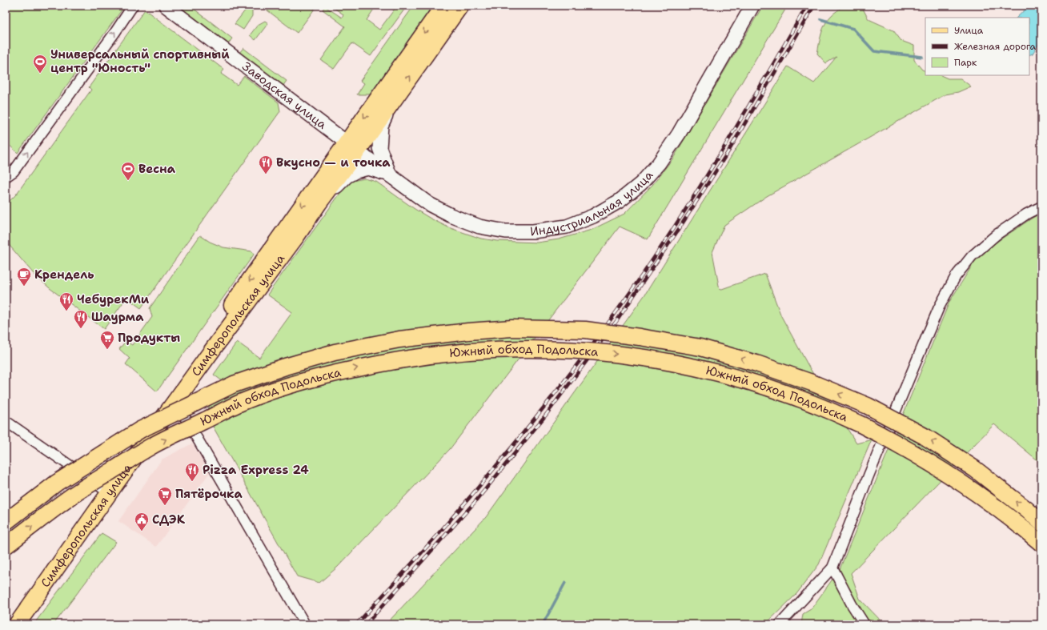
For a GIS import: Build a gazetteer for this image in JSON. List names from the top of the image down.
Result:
{
  "streets": {
    "main road": [
      "Заводская улица",
      "Индустриальная улица",
      "Симферопольская улица",
      "Южный обход Подольска"
    ]
  },
  "crossings": [
    ["Заводская улица", "Индустриальная улица"],
    ["Заводская улица", "Симферопольская улица"],
    ["Индустриальная улица", "Симферопольская улица"]
  ],
  "places": {
    "sports": ["Универсальный спортивный центр \"Юность\"", "Весна"],
    "restaurant": [
      "Вкусно — и точка",
      "ЧебурекМи",
      "Шаурма",
      "Pizza Express 24"
    ],
    "cafe": ["Крендель"],
    "supermarket": ["Продукты", "Пятёрочка"],
    "public building": ["СДЭК"]
  },
  "legend": ["Улица", "Железная дорога", "Парк"]
}
